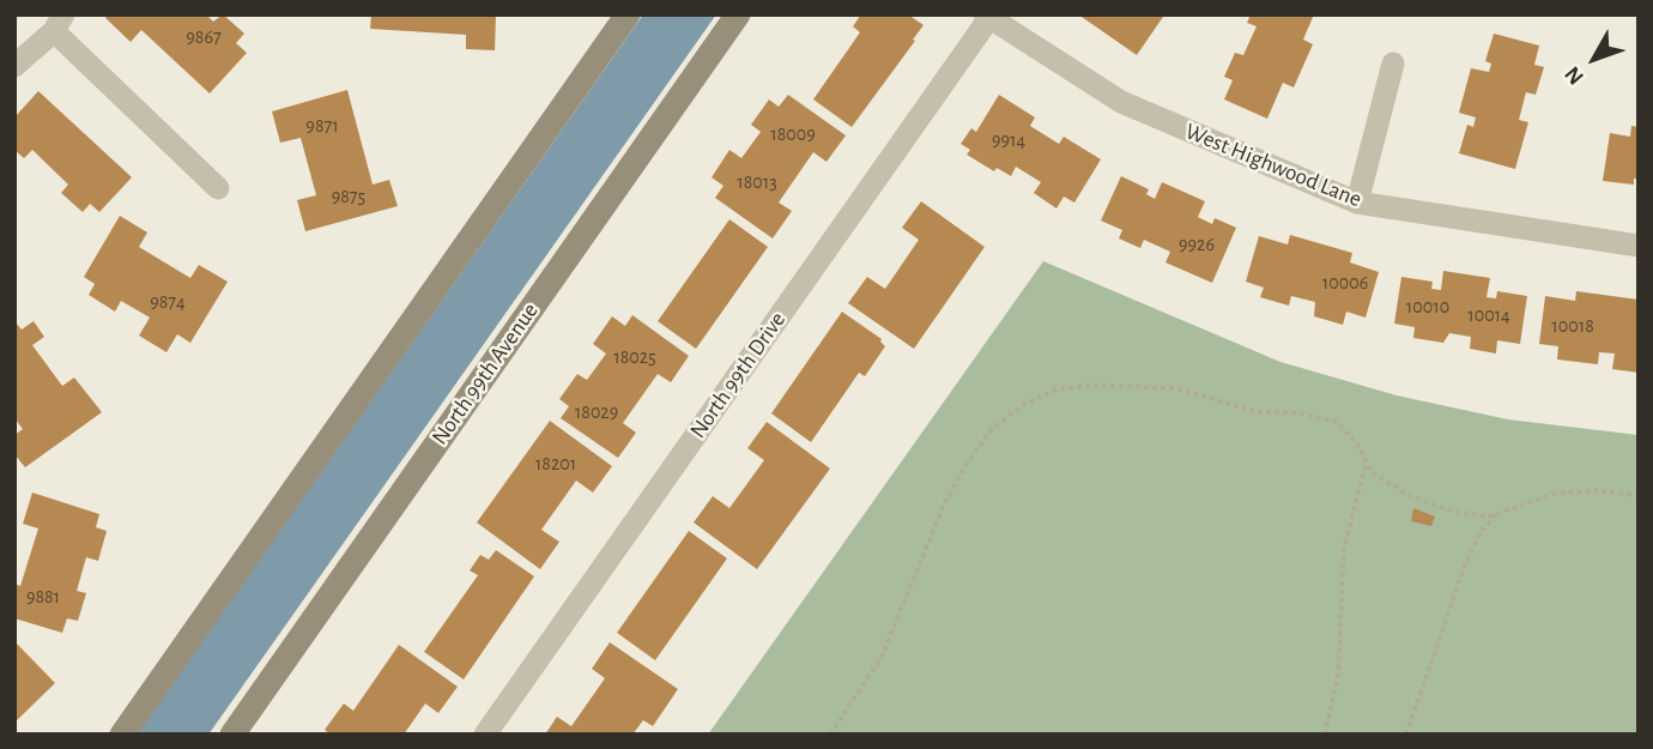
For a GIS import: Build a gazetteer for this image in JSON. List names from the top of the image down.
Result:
{
  "streets": {
    "main road": ["North 99th Avenue"],
    "street": ["West Highwood Lane", "North 99th Drive"]
  },
  "crossings": [
    ["West Highwood Lane", "North 99th Drive"]
  ],
  "house_numbers": [
    "9867",
    "9871",
    "18009",
    "9914",
    "18013",
    "9875",
    "9926",
    "10006",
    "9874",
    "10010",
    "10014",
    "10018",
    "18025",
    "18029",
    "18201",
    "9881"
  ],
  "north": "bottom left"
}
